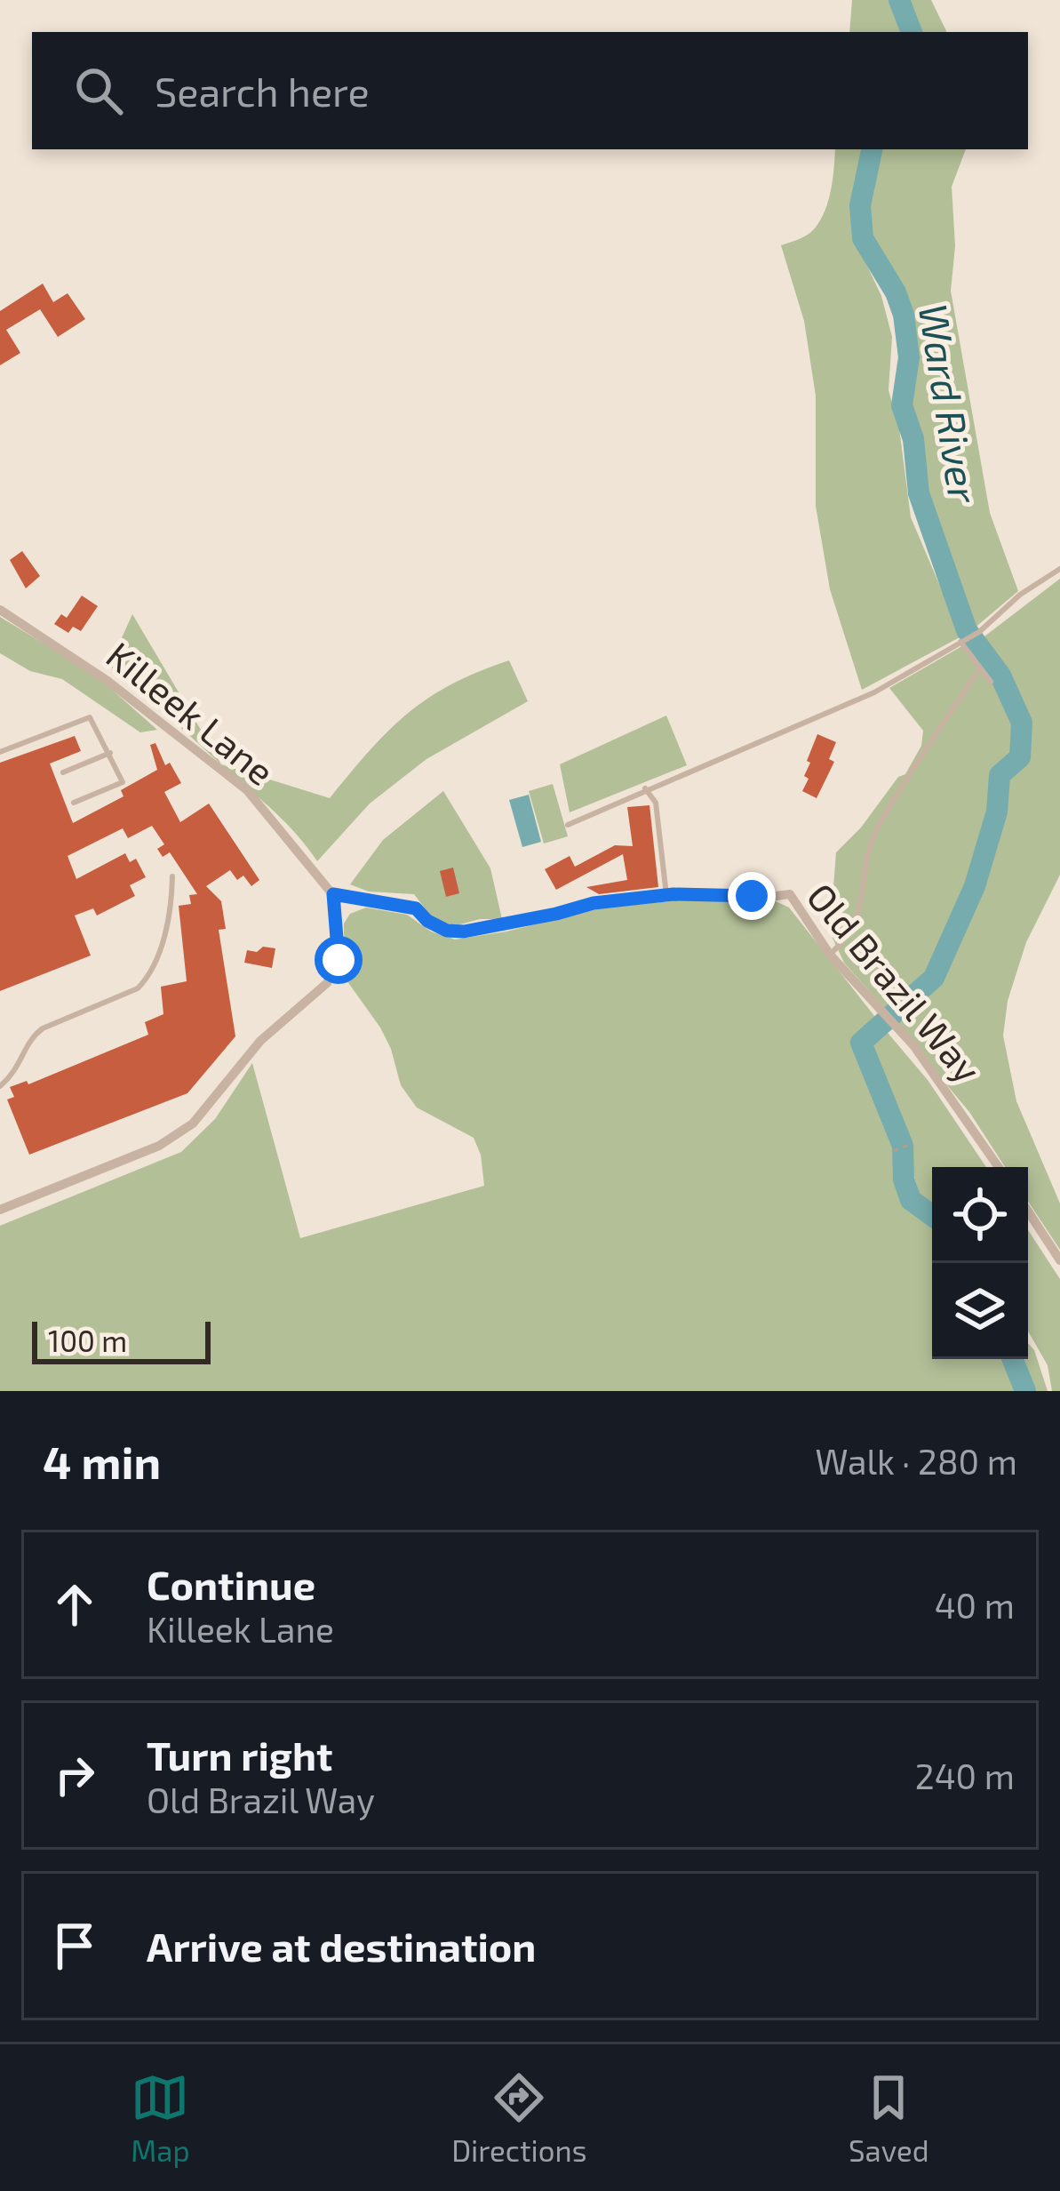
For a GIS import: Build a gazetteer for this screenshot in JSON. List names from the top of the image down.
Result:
{
  "streets": {
    "street": ["Killeek Lane", "Old Brazil Way"]
  },
  "crossings": [
    ["Killeek Lane", "Old Brazil Way"]
  ],
  "water": ["Ward River"],
  "scale_bar": "100 m",
  "page": {
    "search": "Search here",
    "scale": "100 m",
    "heading": ["4 min", "Walk · 280 m"],
    "list": [
      ["Continue", "Killeek Lane", "40 m"],
      ["Turn right", "Old Brazil Way", "240 m"],
      "Arrive at destination"
    ],
    "nav": ["Map", "Directions", "Saved"]
  }
}
